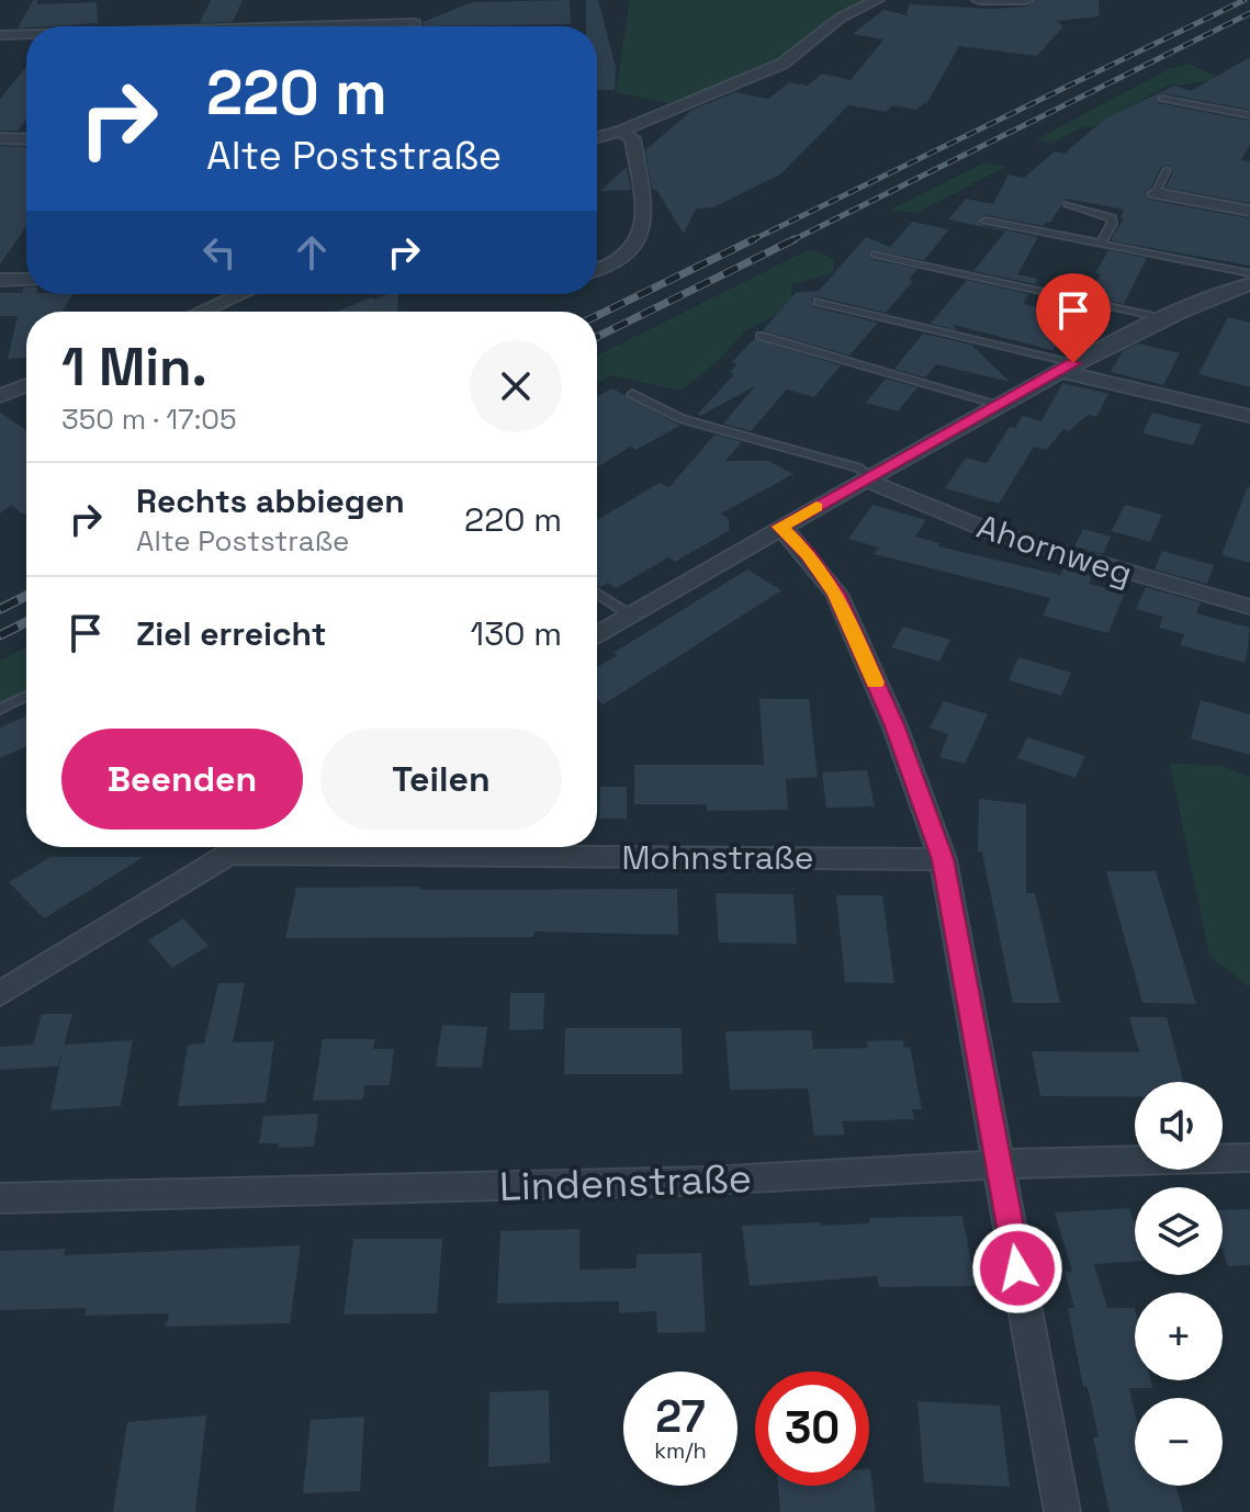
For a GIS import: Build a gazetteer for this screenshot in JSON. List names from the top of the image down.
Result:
{
  "streets": {
    "street": ["Ahornweg", "Mohnstraße", "Lindenstraße"]
  },
  "page": {
    "turn": ["220 m", "Alte Poststraße"],
    "heading": ["1 Min.", "350 m · 17:05"],
    "list": [
      {
        "name": "Rechts abbiegen",
        "note": "Alte Poststraße",
        "value": "220 m"
      },
      {
        "name": "Ziel erreicht",
        "value": "130 m"
      }
    ],
    "buttons": ["Beenden", "Teilen"],
    "map_buttons": ["+", "−"],
    "speed": "27 km/h",
    "limit": "30"
  }
}
